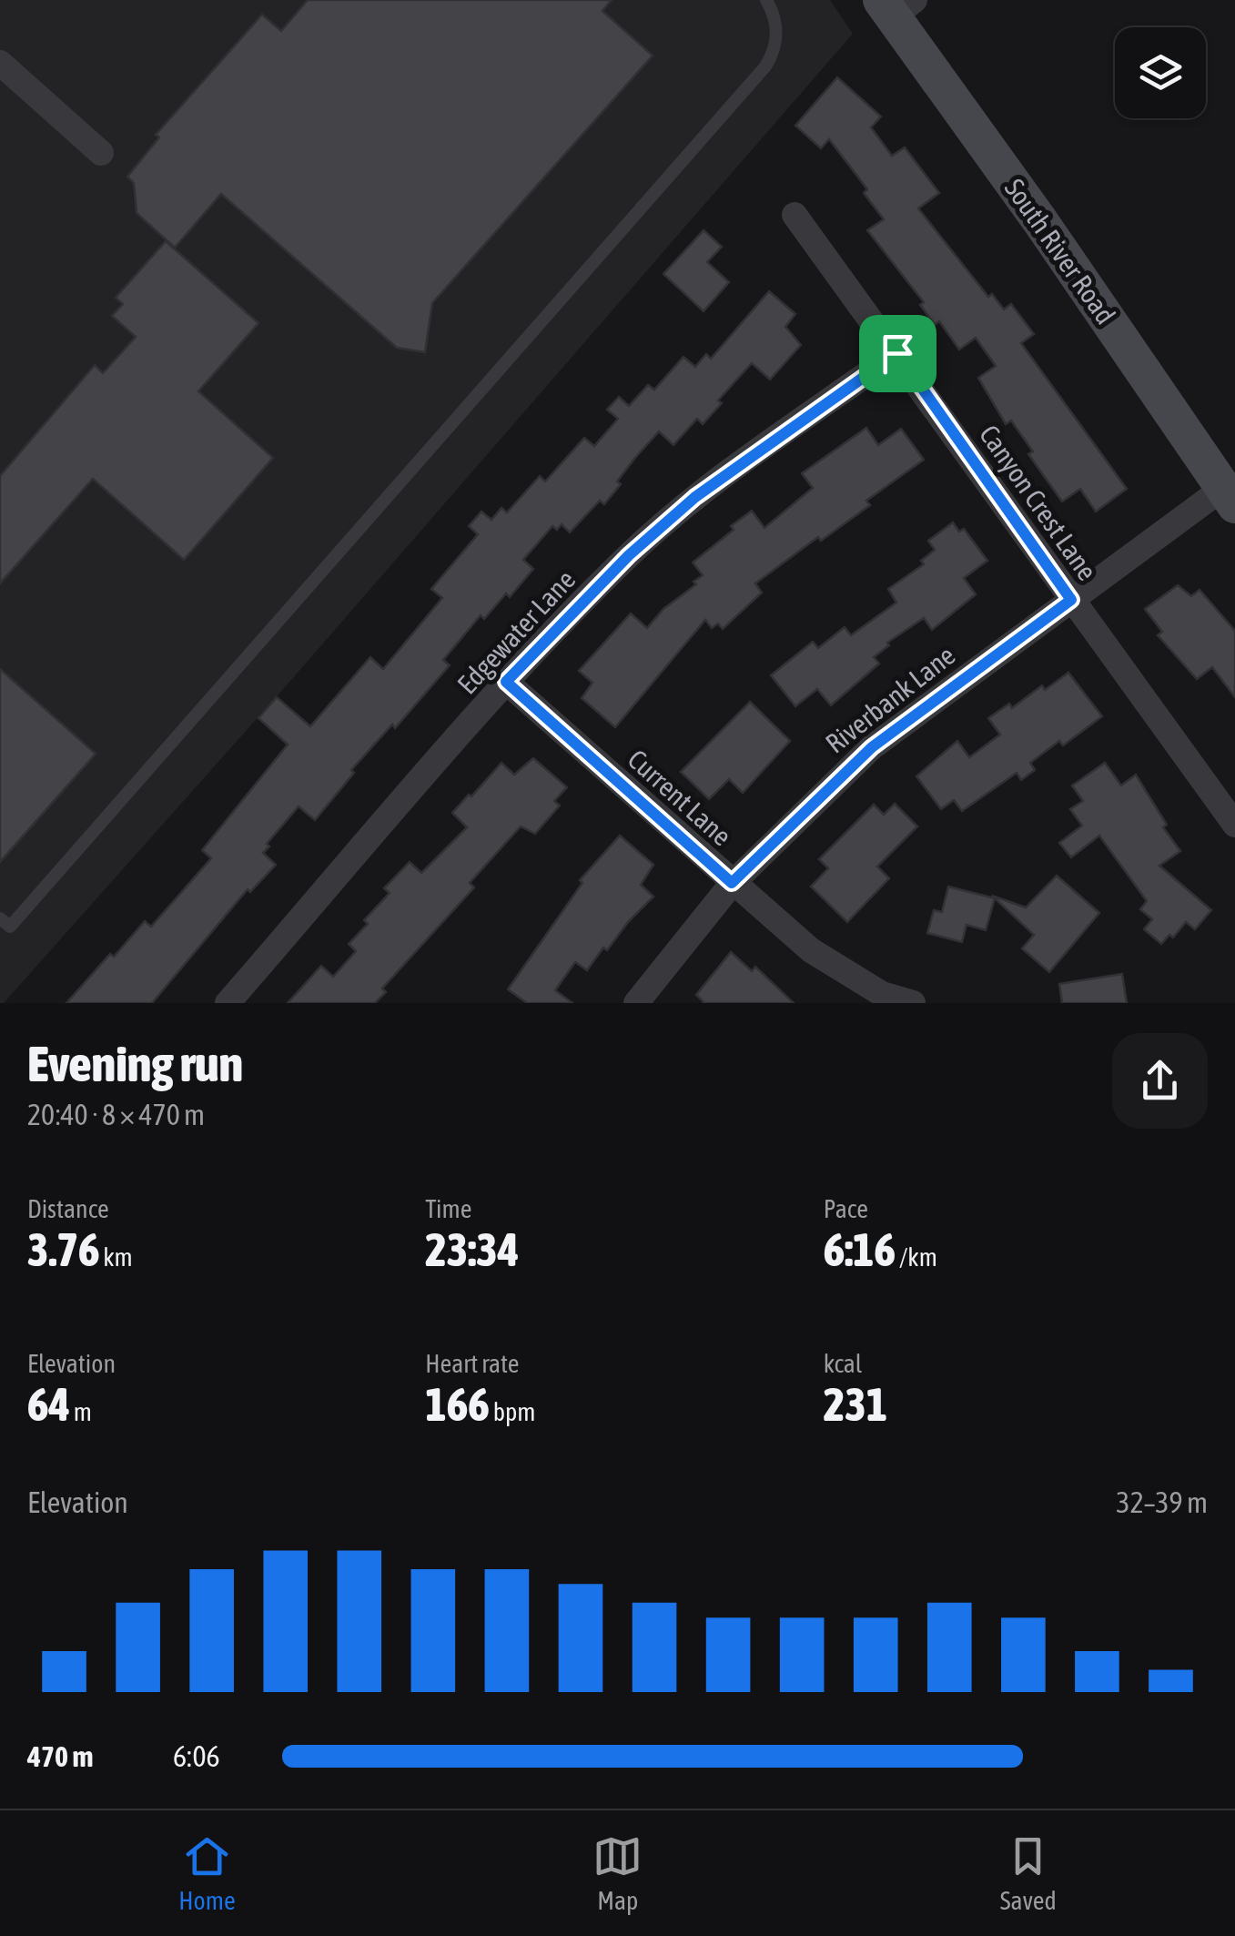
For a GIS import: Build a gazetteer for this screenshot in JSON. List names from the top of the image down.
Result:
{
  "streets": {
    "main road": ["South River Road"],
    "street": [
      "Canyon Crest Lane",
      "Edgewater Lane",
      "Riverbank Lane",
      "Current Lane"
    ]
  },
  "crossings": [
    ["South River Road", "Riverbank Lane"],
    ["Canyon Crest Lane", "Edgewater Lane"],
    ["Canyon Crest Lane", "Riverbank Lane"],
    ["Edgewater Lane", "Current Lane"],
    ["Riverbank Lane", "Current Lane"]
  ],
  "page": {
    "heading": ["Evening run", "20:40 · 8 × 470 m"],
    "stats": [
      ["Distance", "3.76 km"],
      ["Time", "23:34"],
      ["Pace", "6:16 /km"],
      ["Elevation", "64 m"],
      ["Heart rate", "166 bpm"],
      ["kcal", "231"]
    ],
    "chart": ["Elevation", "32–39 m"],
    "list": [
      {
        "name": "470 m",
        "note": "6:06"
      }
    ],
    "tabs": ["Home", "Map", "Saved"]
  }
}
